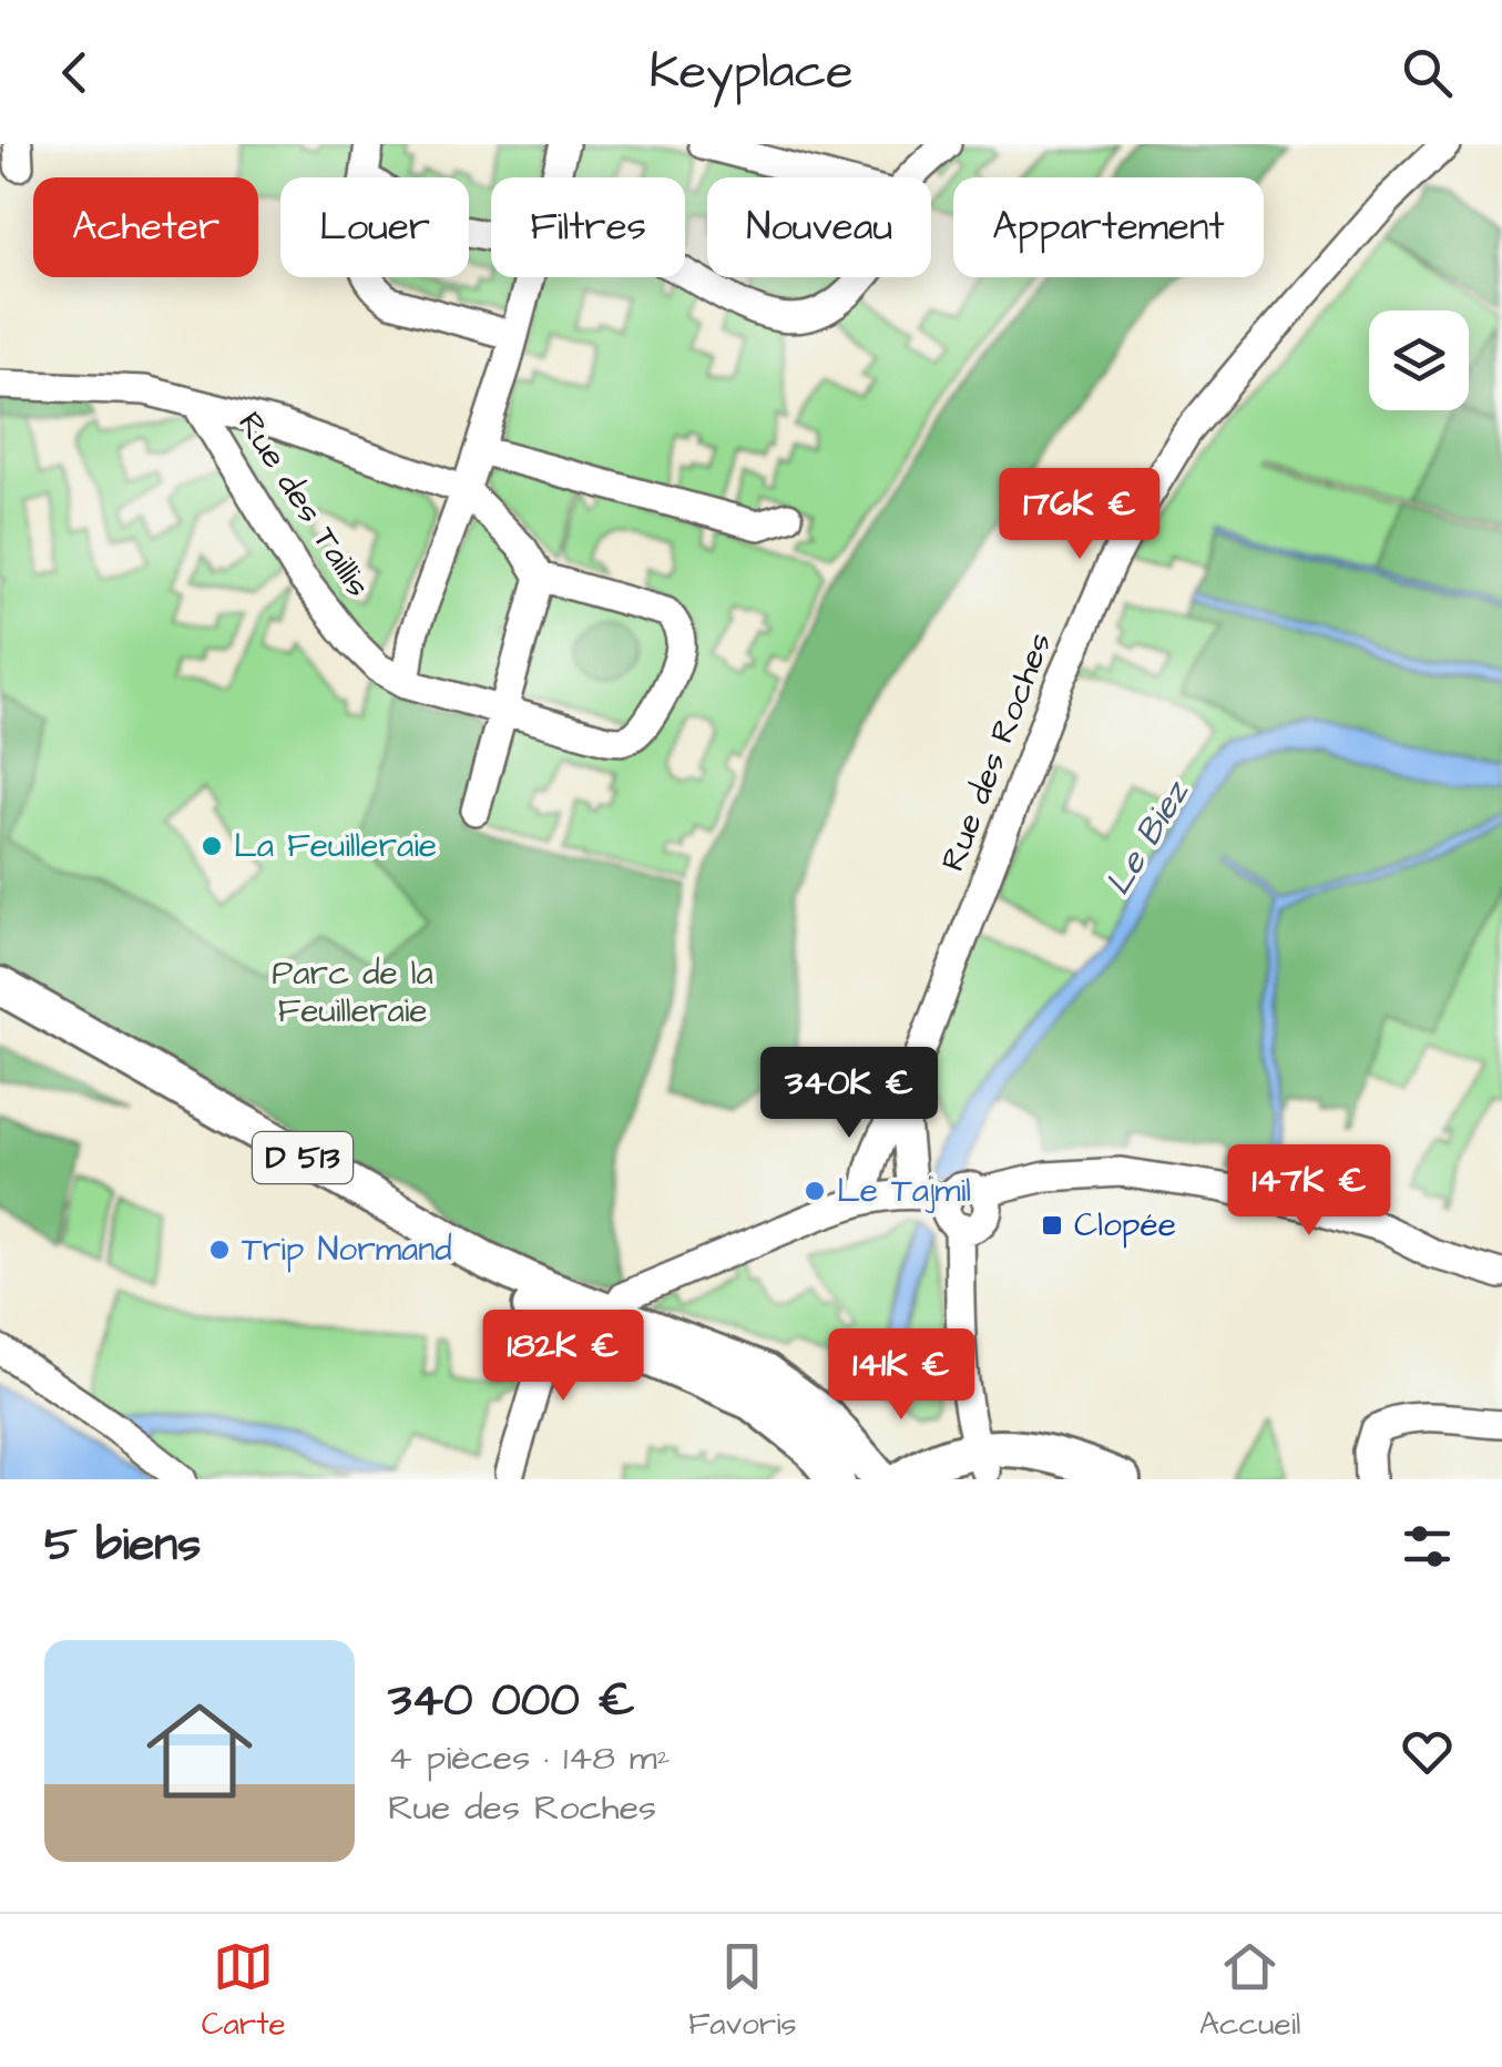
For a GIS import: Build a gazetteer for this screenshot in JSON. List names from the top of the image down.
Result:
{
  "streets": {
    "main road": ["D 513"],
    "street": ["Rue des Taillis", "Rue des Roches"]
  },
  "water": ["Le Biez"],
  "parks": ["Parc de la Feuilleraie"],
  "places": {
    "other": ["La Feuilleraie", "Le Tajmil", "Trip Normand"],
    "transit": ["Clopée"]
  },
  "page": {
    "header": "Keyplace",
    "chip": [
      "Acheter",
      "Louer",
      "Filtres",
      "Nouveau",
      "Appartement"
    ],
    "price": [
      "176K €",
      "340K €",
      "147K €",
      "182K €",
      "141K €"
    ],
    "heading": "5 biens",
    "list": [
      {
        "name": "340 000 €",
        "note": "4 pièces · 148 m² · Rue des Roches"
      }
    ],
    "tabs": ["Carte", "Favoris", "Accueil"]
  }
}
